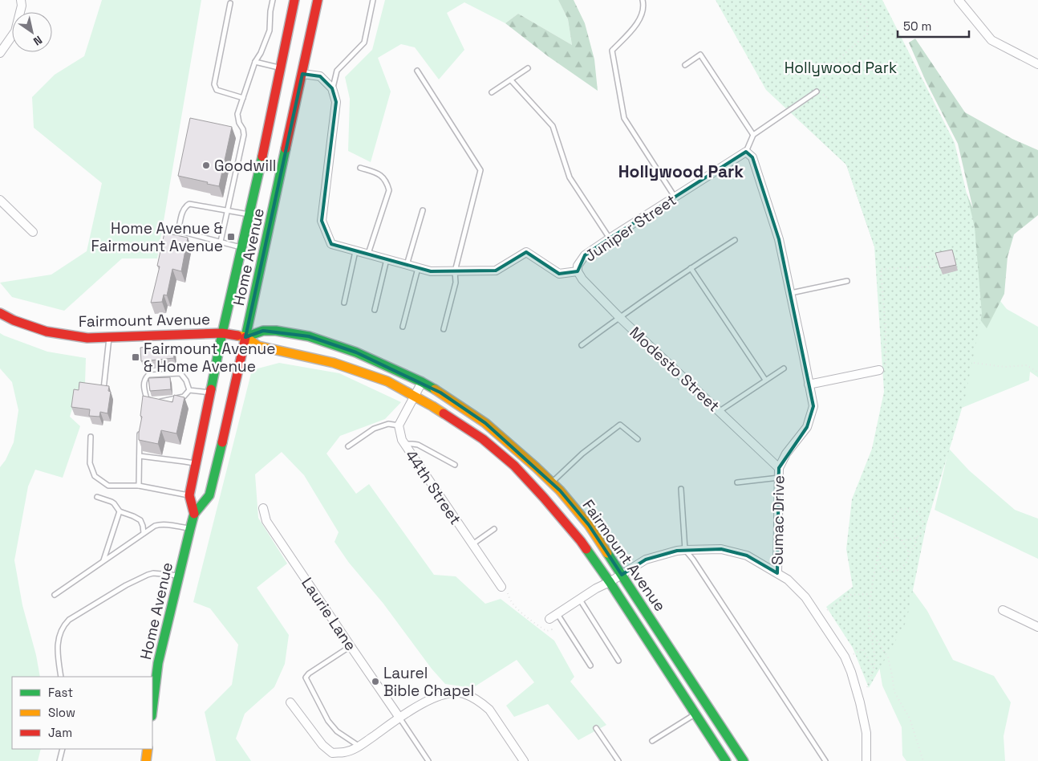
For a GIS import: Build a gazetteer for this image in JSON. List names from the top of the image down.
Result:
{
  "streets": {
    "main road": ["Home Avenue", "Fairmount Avenue"],
    "street": [
      "Juniper Street",
      "Modesto Street",
      "44th Street",
      "Sumac Drive",
      "Laurie Lane"
    ]
  },
  "crossings": [
    ["Juniper Street", "Modesto Street"],
    ["Juniper Street", "Sumac Drive"],
    ["Home Avenue", "Fairmount Avenue"],
    ["Modesto Street", "Sumac Drive"]
  ],
  "districts": ["Hollywood Park"],
  "parks": ["Hollywood Park"],
  "places": {
    "other": ["Goodwill", "Laurel Bible Chapel"],
    "transit": ["Home Avenue & Fairmount Avenue", "Fairmount Avenue & Home Avenue"]
  },
  "legend": ["Fast", "Slow", "Jam"],
  "scale_bar": "50 m",
  "north": "bottom right"
}
